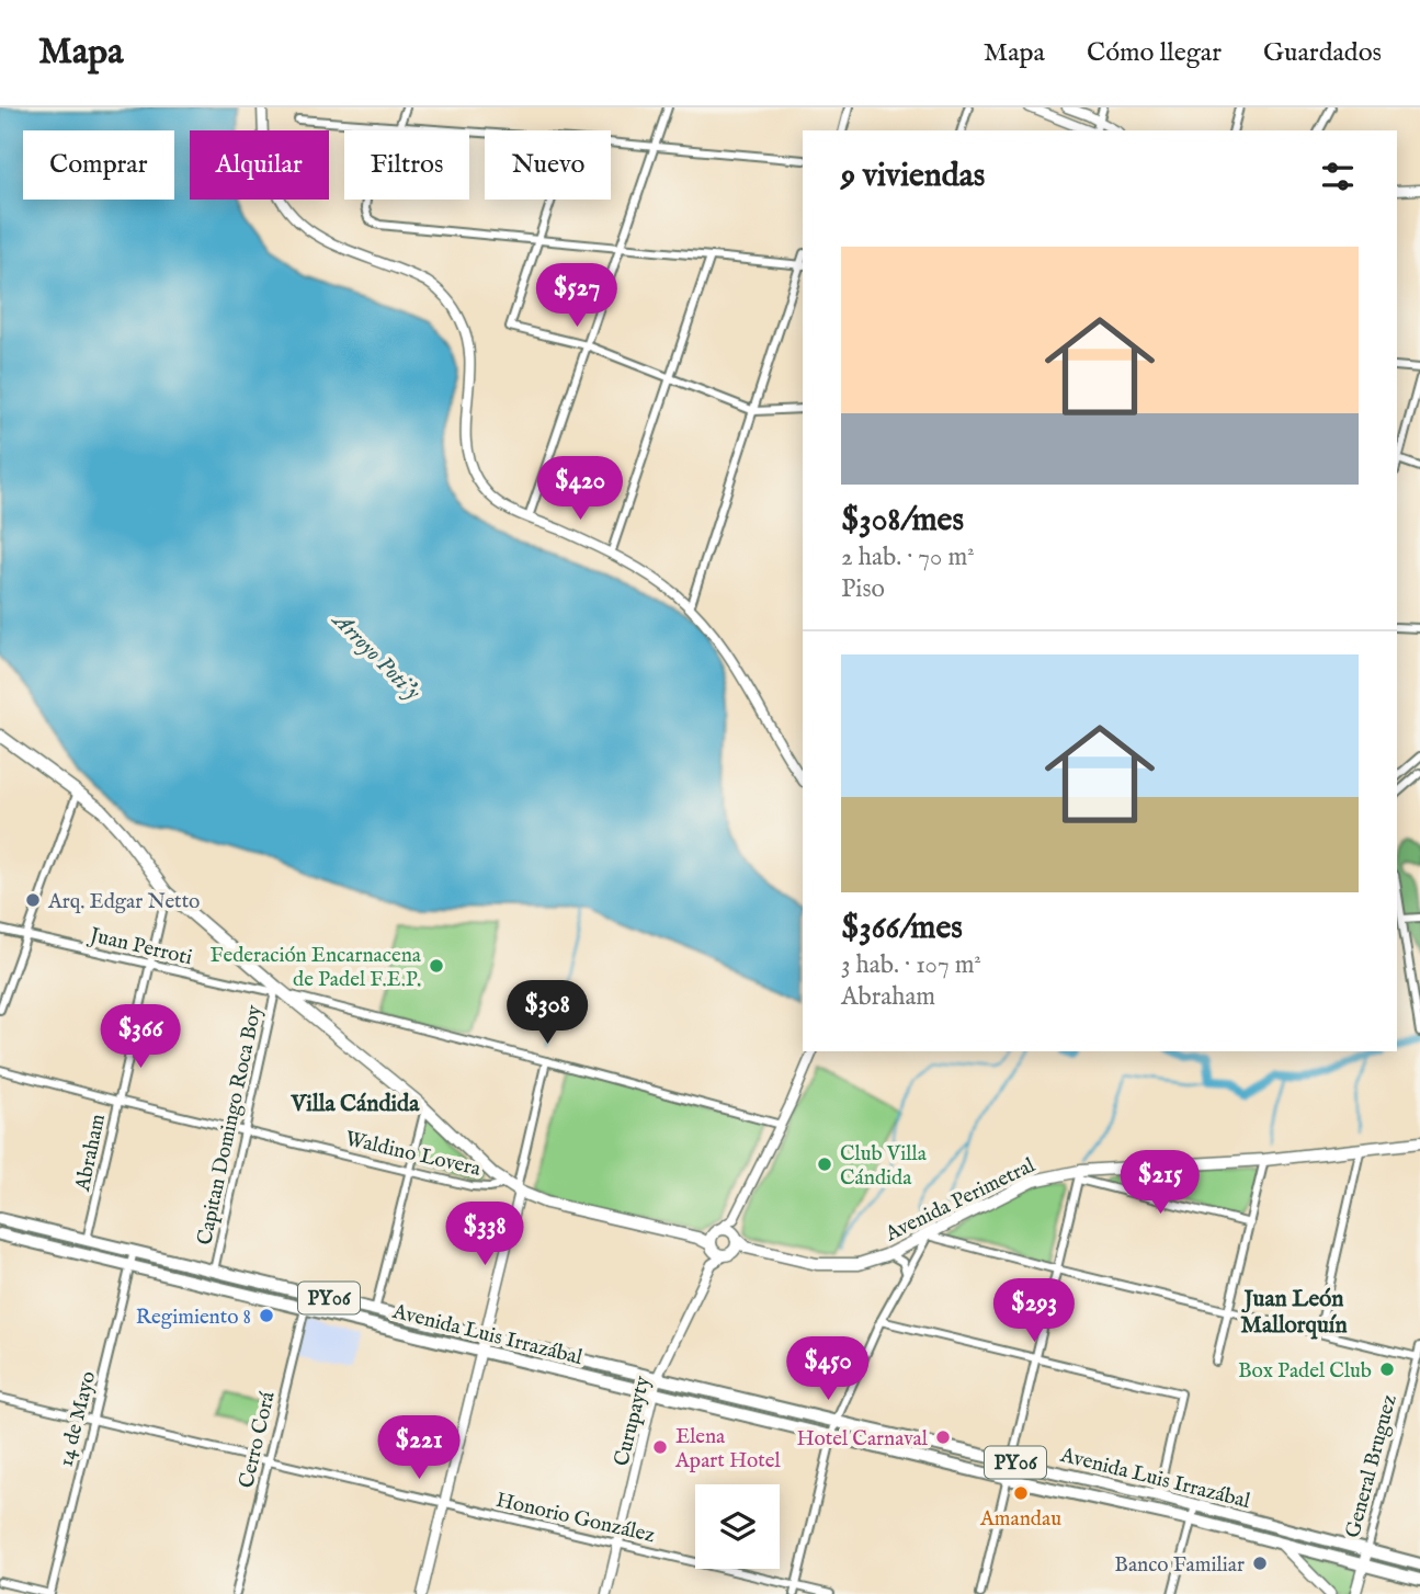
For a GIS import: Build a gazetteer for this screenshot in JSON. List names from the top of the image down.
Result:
{
  "streets": {
    "highway": ["PY06", "Avenida Luis Irrazábal"],
    "main road": ["Avenida Perimetral", "General Bruguez"],
    "street": [
      "Juan Perroti",
      "Capitan Domingo Roca Boy",
      "Abraham",
      "Waldino Lovera",
      "14 de Mayo",
      "Curupayty",
      "Cerro Corá",
      "Honorio González"
    ]
  },
  "crossings": [
    ["Juan Perroti", "Capitan Domingo Roca Boy"],
    ["Juan Perroti", "Abraham"],
    ["Capitan Domingo Roca Boy", "Waldino Lovera"],
    ["Capitan Domingo Roca Boy", "PY06"],
    ["Abraham", "Waldino Lovera"],
    ["Abraham", "PY06"],
    ["Avenida Perimetral", "Curupayty"],
    ["PY06", "Avenida Luis Irrazábal"],
    ["PY06", "14 de Mayo"],
    ["PY06", "Curupayty"],
    ["PY06", "Cerro Corá"],
    ["Avenida Luis Irrazábal", "14 de Mayo"],
    ["Avenida Luis Irrazábal", "Curupayty"],
    ["Avenida Luis Irrazábal", "Cerro Corá"],
    ["Avenida Luis Irrazábal", "General Bruguez"],
    ["14 de Mayo", "Honorio González"],
    ["Curupayty", "Honorio González"],
    ["Cerro Corá", "Honorio González"]
  ],
  "districts": ["Villa Cándida", "Juan León Mallorquín"],
  "water": ["Arroyo Poti'y"],
  "places": [
    "Arq. Edgar Netto",
    "Federación Encarnacena de Padel F.E.P.",
    "Club Villa Cándida",
    "Regimiento 8",
    "Box Padel Club",
    "Hotel Carnaval",
    "Elena Apart Hotel",
    "Amandau",
    "Banco Familiar"
  ],
  "page": {
    "header": "Mapa",
    "nav": ["Mapa", "Cómo llegar", "Guardados"],
    "chip": [
      "Comprar",
      "Alquilar",
      "Filtros",
      "Nuevo"
    ],
    "heading": "9 viviendas",
    "list": [
      {
        "name": "$308/mes",
        "note": "2 hab. · 70 m² · Piso"
      },
      {
        "name": "$366/mes",
        "note": "3 hab. · 107 m² · Abraham"
      }
    ],
    "price": [
      "$527",
      "$420",
      "$308",
      "$366",
      "$215",
      "$338",
      "$293",
      "$450",
      "$221"
    ]
  }
}
